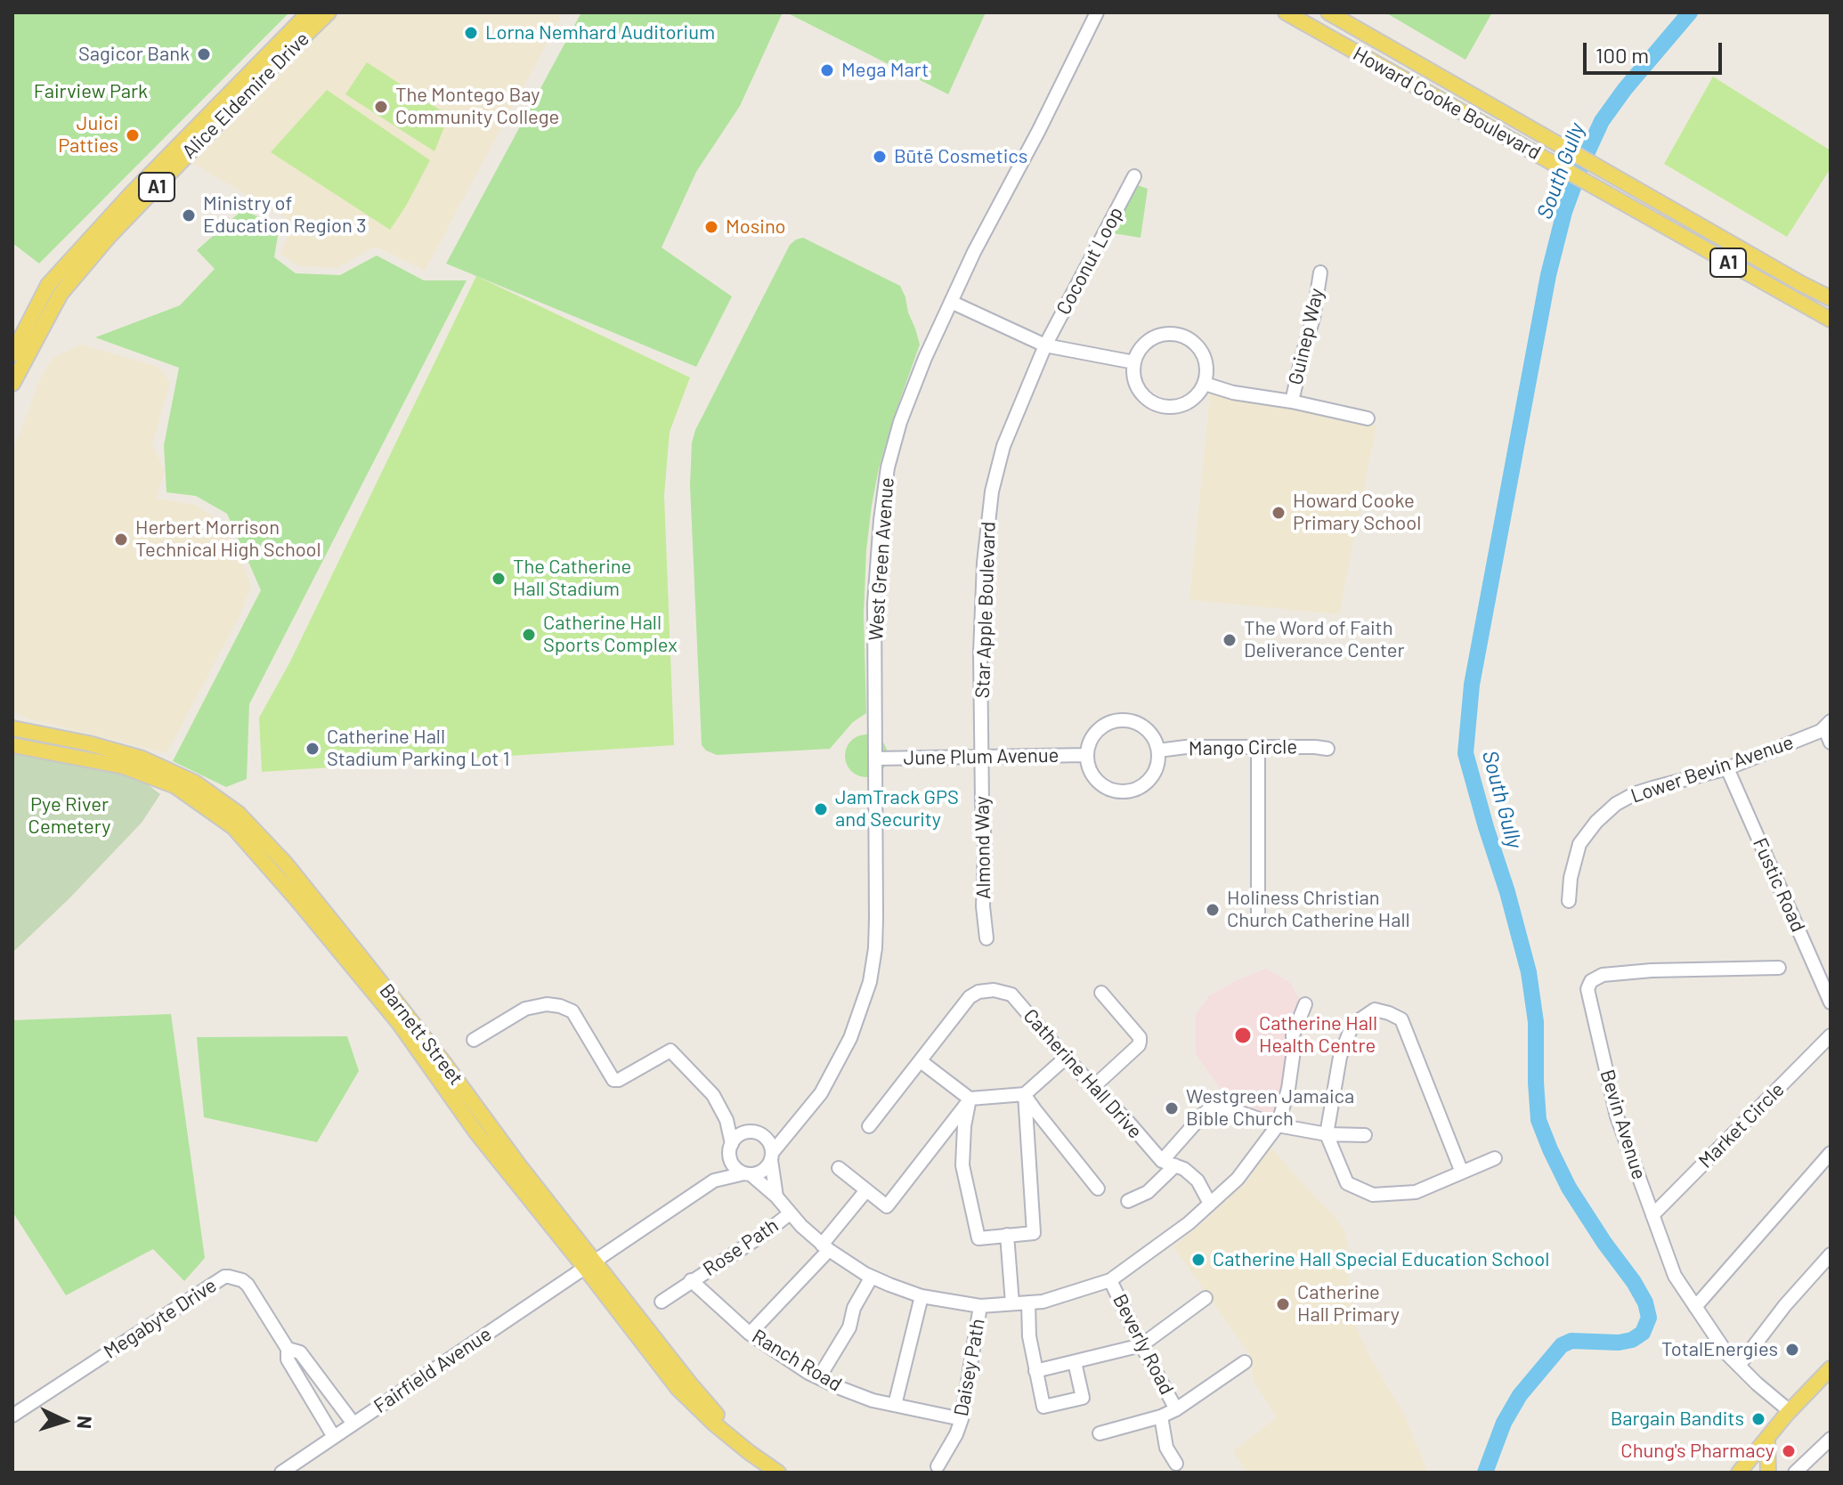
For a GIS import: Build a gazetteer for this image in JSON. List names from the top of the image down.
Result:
{
  "streets": {
    "main road": [
      "Alice Eldemire Drive",
      "Howard Cooke Boulevard",
      "A1",
      "Barnett Street"
    ],
    "street": [
      "Coconut Loop",
      "Guinep Way",
      "West Green Avenue",
      "Star Apple Boulevard",
      "Mango Circle",
      "June Plum Avenue",
      "Lower Bevin Avenue",
      "Almond Way",
      "Fustic Road",
      "Catherine Hall Drive",
      "Bevin Avenue",
      "Market Circle",
      "Rose Path",
      "Megabyte Drive",
      "Beverly Road",
      "Ranch Road",
      "Daisey Path",
      "Fairfield Avenue"
    ]
  },
  "crossings": [
    ["Coconut Loop", "Star Apple Boulevard"],
    ["West Green Avenue", "June Plum Avenue"],
    ["Star Apple Boulevard", "June Plum Avenue"],
    ["Star Apple Boulevard", "Almond Way"],
    ["Mango Circle", "June Plum Avenue"],
    ["June Plum Avenue", "Almond Way"],
    ["Lower Bevin Avenue", "Fustic Road"],
    ["Barnett Street", "Fairfield Avenue"],
    ["Bevin Avenue", "Market Circle"],
    ["Rose Path", "Ranch Road"],
    ["Megabyte Drive", "Fairfield Avenue"],
    ["Ranch Road", "Daisey Path"]
  ],
  "water": ["South Gully"],
  "parks": ["Fairview Park", "Pye River Cemetery"],
  "places": [
    "Lorna Nemhard Auditorium",
    "Sagicor Bank",
    "Mega Mart",
    "The Montego Bay Community College",
    "Juici Patties",
    "Būtē Cosmetics",
    "Ministry of Education Region 3",
    "Mosino",
    "Howard Cooke Primary School",
    "Herbert Morrison Technical High School",
    "The Catherine Hall Stadium",
    "Catherine Hall Sports Complex",
    "The Word of Faith Deliverance Center",
    "Catherine Hall Stadium Parking Lot 1",
    "JamTrack GPS and Security",
    "Holiness Christian Church Catherine Hall",
    "Catherine Hall Health Centre",
    "Westgreen Jamaica Bible Church",
    "Catherine Hall Special Education School",
    "Catherine Hall Primary",
    "TotalEnergies",
    "Bargain Bandits",
    "Chung's Pharmacy"
  ],
  "scale_bar": "100 m",
  "north": "right"
}
